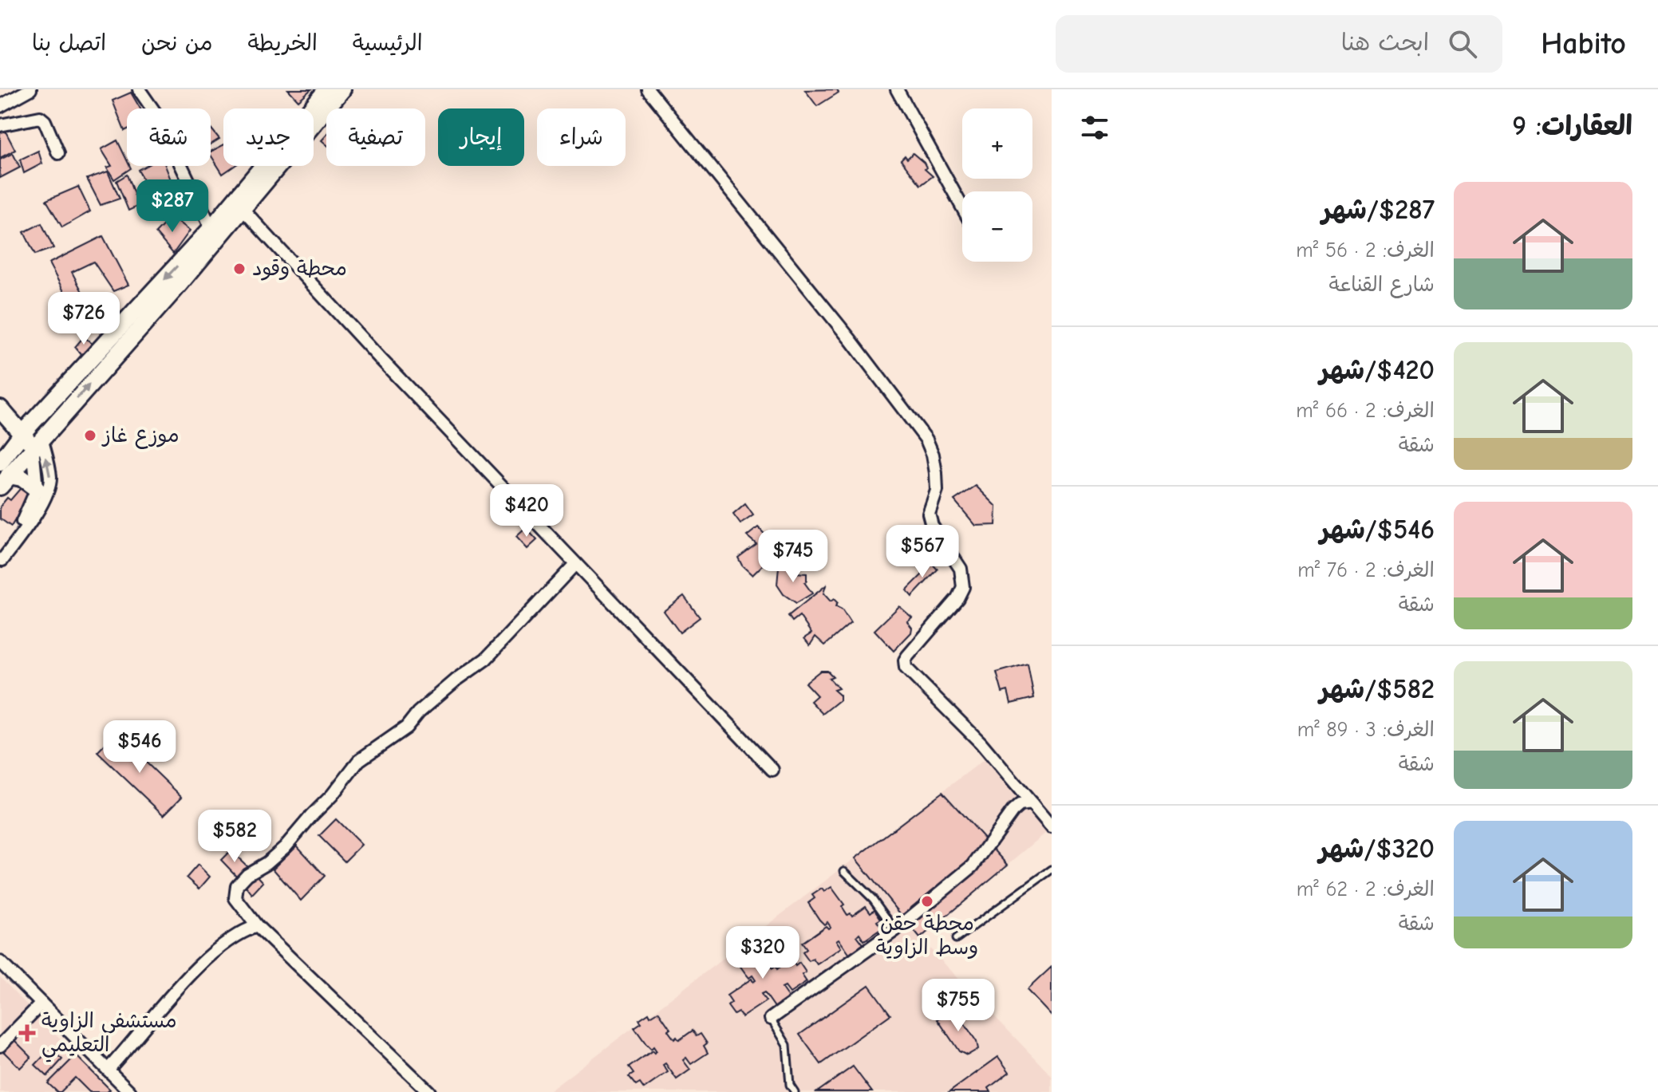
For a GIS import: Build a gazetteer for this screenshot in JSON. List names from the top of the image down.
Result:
{
  "places": {
    "other": ["محطة وقود", "موزع غاز", "محطة حقن وسط الزاوية"],
    "health": ["مستشفى الزاوية التعليمي"]
  },
  "page": {
    "header": "Habito",
    "search": "ابحث هنا",
    "nav": [
      "الرئيسية",
      "الخريطة",
      "من نحن",
      "اتصل بنا"
    ],
    "heading": "العقارات: 9",
    "map_buttons": ["+", "−"],
    "chip": [
      "شراء",
      "إيجار",
      "تصفية",
      "جديد",
      "شقة"
    ],
    "list": [
      {
        "name": "$287/شهر",
        "note": "الغرف: 2 · 56 m² · شارع القناعة"
      },
      {
        "name": "$420/شهر",
        "note": "الغرف: 2 · 66 m² · شقة"
      },
      {
        "name": "$546/شهر",
        "note": "الغرف: 2 · 76 m² · شقة"
      },
      {
        "name": "$582/شهر",
        "note": "الغرف: 3 · 89 m² · شقة"
      },
      {
        "name": "$320/شهر",
        "note": "الغرف: 2 · 62 m² · شقة"
      }
    ],
    "price": [
      "$287",
      "$726",
      "$420",
      "$567",
      "$745",
      "$546",
      "$582",
      "$320",
      "$755"
    ]
  }
}
